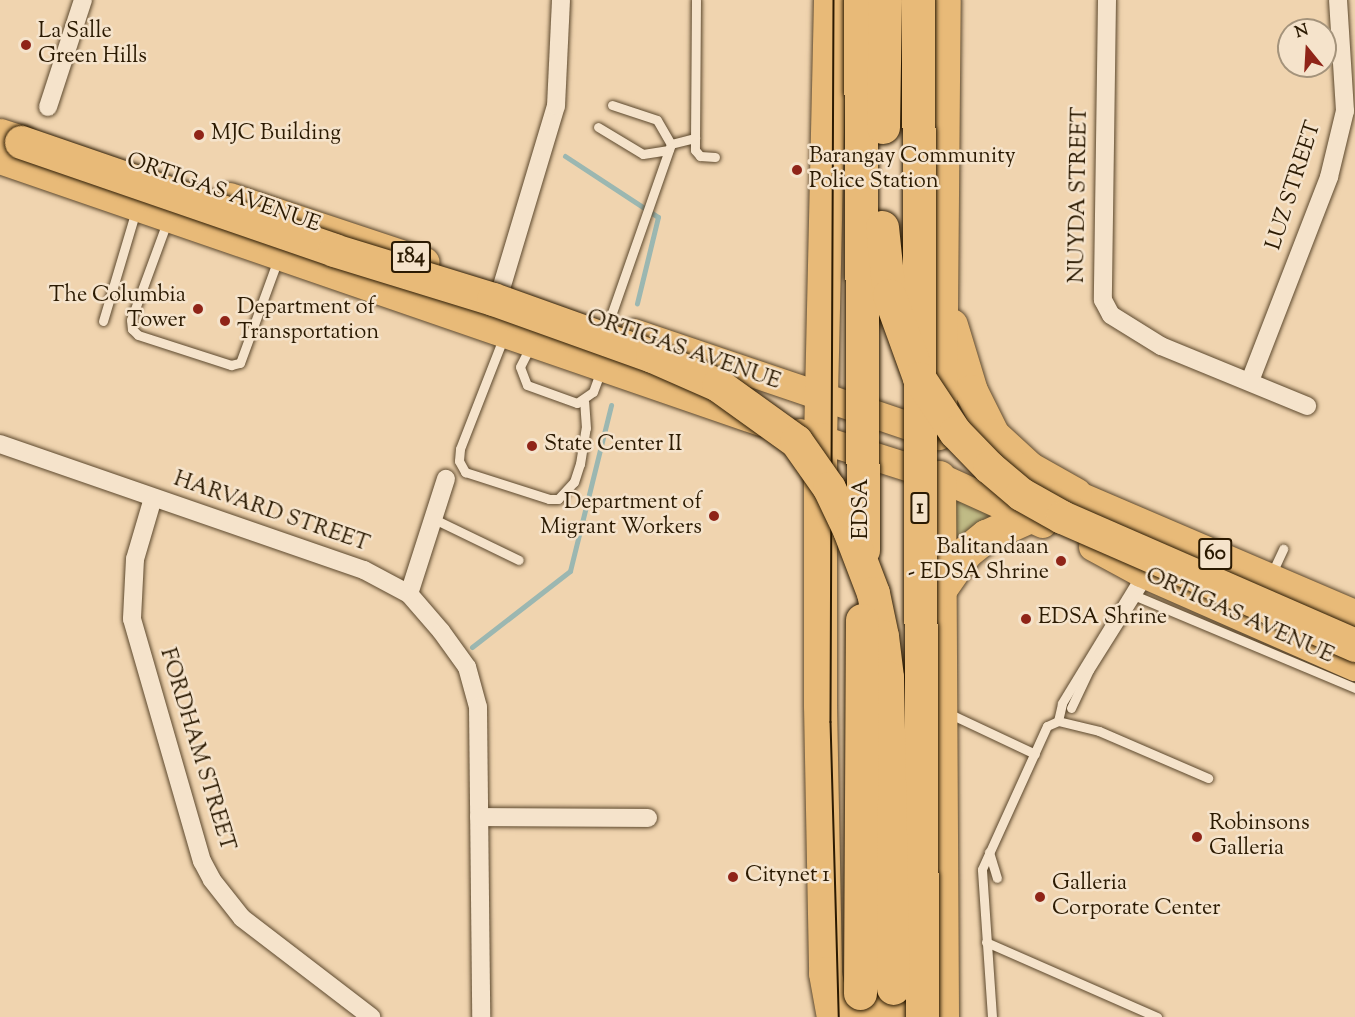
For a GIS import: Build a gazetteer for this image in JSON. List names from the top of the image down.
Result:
{
  "streets": {
    "highway": ["1", "EDSA"],
    "main road": ["ORTIGAS AVENUE", "184", "60"],
    "street": [
      "LUZ STREET",
      "NUYDA STREET",
      "HARVARD STREET",
      "FORDHAM STREET"
    ]
  },
  "crossings": [
    ["LUZ STREET", "NUYDA STREET"],
    ["ORTIGAS AVENUE", "1"],
    ["HARVARD STREET", "FORDHAM STREET"]
  ],
  "places": [
    "La Salle Green Hills",
    "MJC Building",
    "Barangay Community Police Station",
    "The Columbia Tower",
    "Department of Transportation",
    "State Center II",
    "Department of Migrant Workers",
    "Balitandaan - EDSA Shrine",
    "EDSA Shrine",
    "Robinsons Galleria",
    "Citynet 1",
    "Galleria Corporate Center"
  ],
  "north": "top"
}
